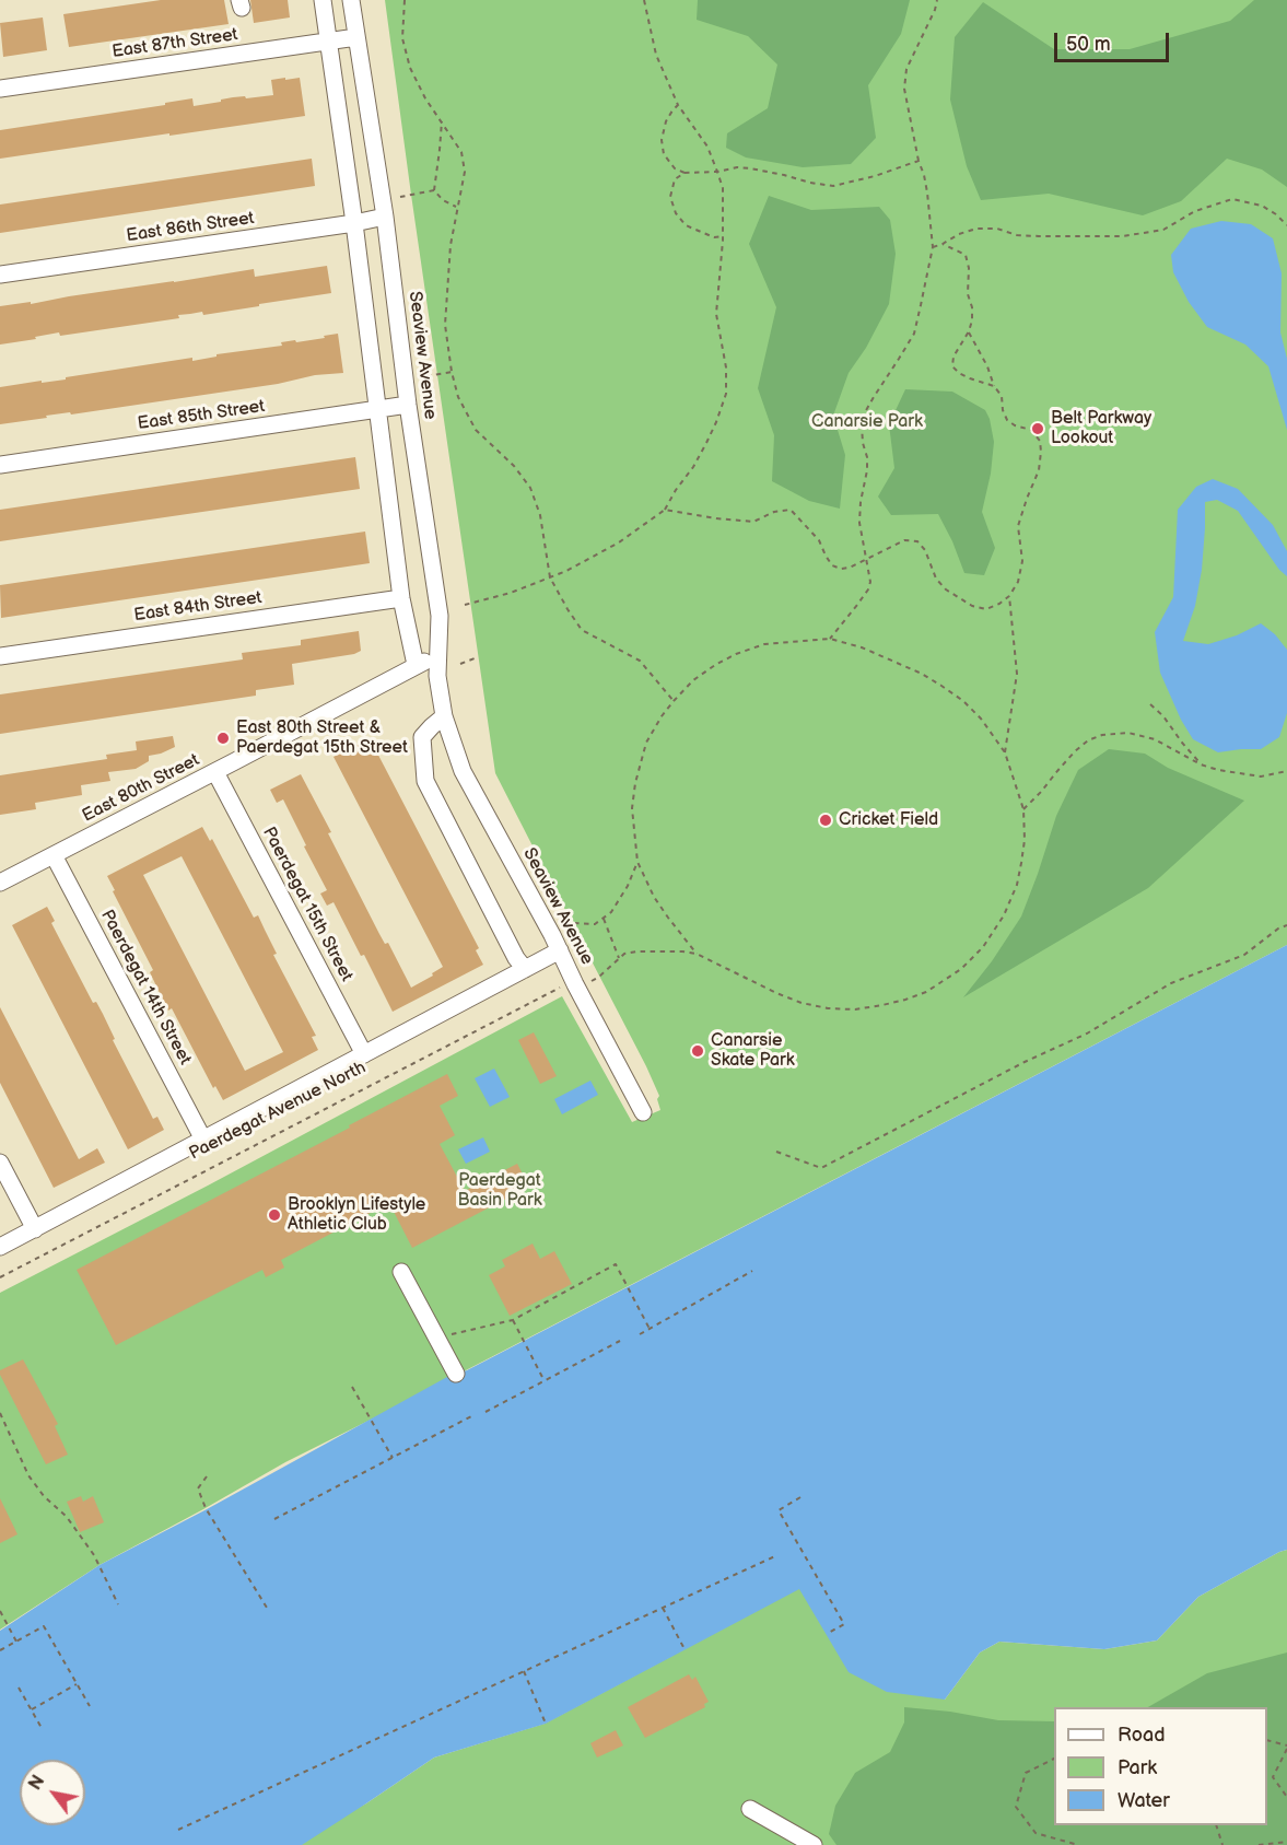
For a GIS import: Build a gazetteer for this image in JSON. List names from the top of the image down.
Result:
{
  "streets": {
    "street": [
      "East 87th Street",
      "East 86th Street",
      "Seaview Avenue",
      "East 85th Street",
      "East 84th Street",
      "East 80th Street",
      "Paerdegat 15th Street",
      "Paerdegat 14th Street",
      "Paerdegat Avenue North"
    ]
  },
  "crossings": [
    ["East 87th Street", "Seaview Avenue"],
    ["East 86th Street", "Seaview Avenue"],
    ["Seaview Avenue", "East 85th Street"],
    ["Seaview Avenue", "East 80th Street"],
    ["Seaview Avenue", "Paerdegat Avenue North"],
    ["East 80th Street", "Paerdegat 15th Street"],
    ["East 80th Street", "Paerdegat 14th Street"],
    ["Paerdegat 15th Street", "Paerdegat Avenue North"],
    ["Paerdegat 14th Street", "Paerdegat Avenue North"]
  ],
  "parks": ["Canarsie Park", "Paerdegat Basin Park"],
  "places": [
    "Belt Parkway Lookout",
    "East 80th Street & Paerdegat 15th Street",
    "Cricket Field",
    "Canarsie Skate Park",
    "Brooklyn Lifestyle Athletic Club"
  ],
  "legend": ["Road", "Park", "Water"],
  "scale_bar": "50 m",
  "north": "top left"
}
